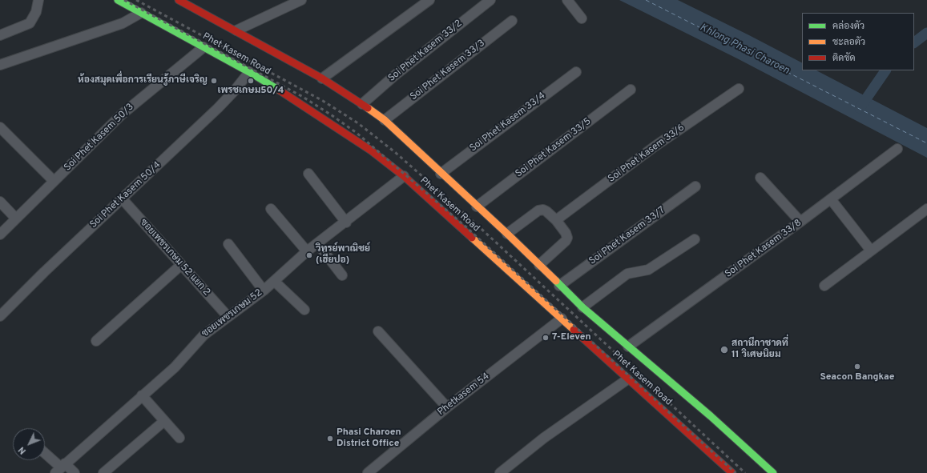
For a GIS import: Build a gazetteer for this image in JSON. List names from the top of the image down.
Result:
{
  "streets": {
    "main road": ["Phet Kasem Road"],
    "street": [
      "Soi Phet Kasem 33/2",
      "Soi Phet Kasem 33/3",
      "Soi Phet Kasem 33/4",
      "Soi Phet Kasem 50/3",
      "Soi Phet Kasem 33/5",
      "Soi Phet Kasem 33/6",
      "Soi Phet Kasem 50/4",
      "Soi Phet Kasem 33/7",
      "Soi Phet Kasem 33/8",
      "ซอยเพชรเกษม 52 แยก 2",
      "ซอยเพชรเกษม 52",
      "Phetkasem 54"
    ]
  },
  "crossings": [
    ["Soi Phet Kasem 33/2", "Phet Kasem Road"],
    ["Phet Kasem Road", "Soi Phet Kasem 33/3"],
    ["Phet Kasem Road", "Soi Phet Kasem 33/4"],
    ["Phet Kasem Road", "Soi Phet Kasem 50/3"],
    ["Phet Kasem Road", "Soi Phet Kasem 33/5"],
    ["Phet Kasem Road", "Soi Phet Kasem 50/4"],
    ["Phet Kasem Road", "Soi Phet Kasem 33/7"],
    ["Phet Kasem Road", "Soi Phet Kasem 33/8"],
    ["Phet Kasem Road", "ซอยเพชรเกษม 52"],
    ["Phet Kasem Road", "Phetkasem 54"],
    ["Soi Phet Kasem 50/4", "ซอยเพชรเกษม 52 แยก 2"],
    ["ซอยเพชรเกษม 52 แยก 2", "ซอยเพชรเกษม 52"]
  ],
  "water": ["Khlong Phasi Charoen"],
  "places": [
    "ห้องสมุดเพื่อการเรียนรู้ภาษีเจริญ",
    "เพรชเกษม50/4",
    "วิทูรย์พาณิชย์ (เฮียปอ)",
    "7-Eleven",
    "สถานีกาชาดที่ 11 วิเศษนิยม",
    "Seacon Bangkae",
    "Phasi Charoen District Office"
  ],
  "legend": ["คล่องตัว", "ชะลอตัว", "ติดขัด"],
  "north": "bottom left"
}
